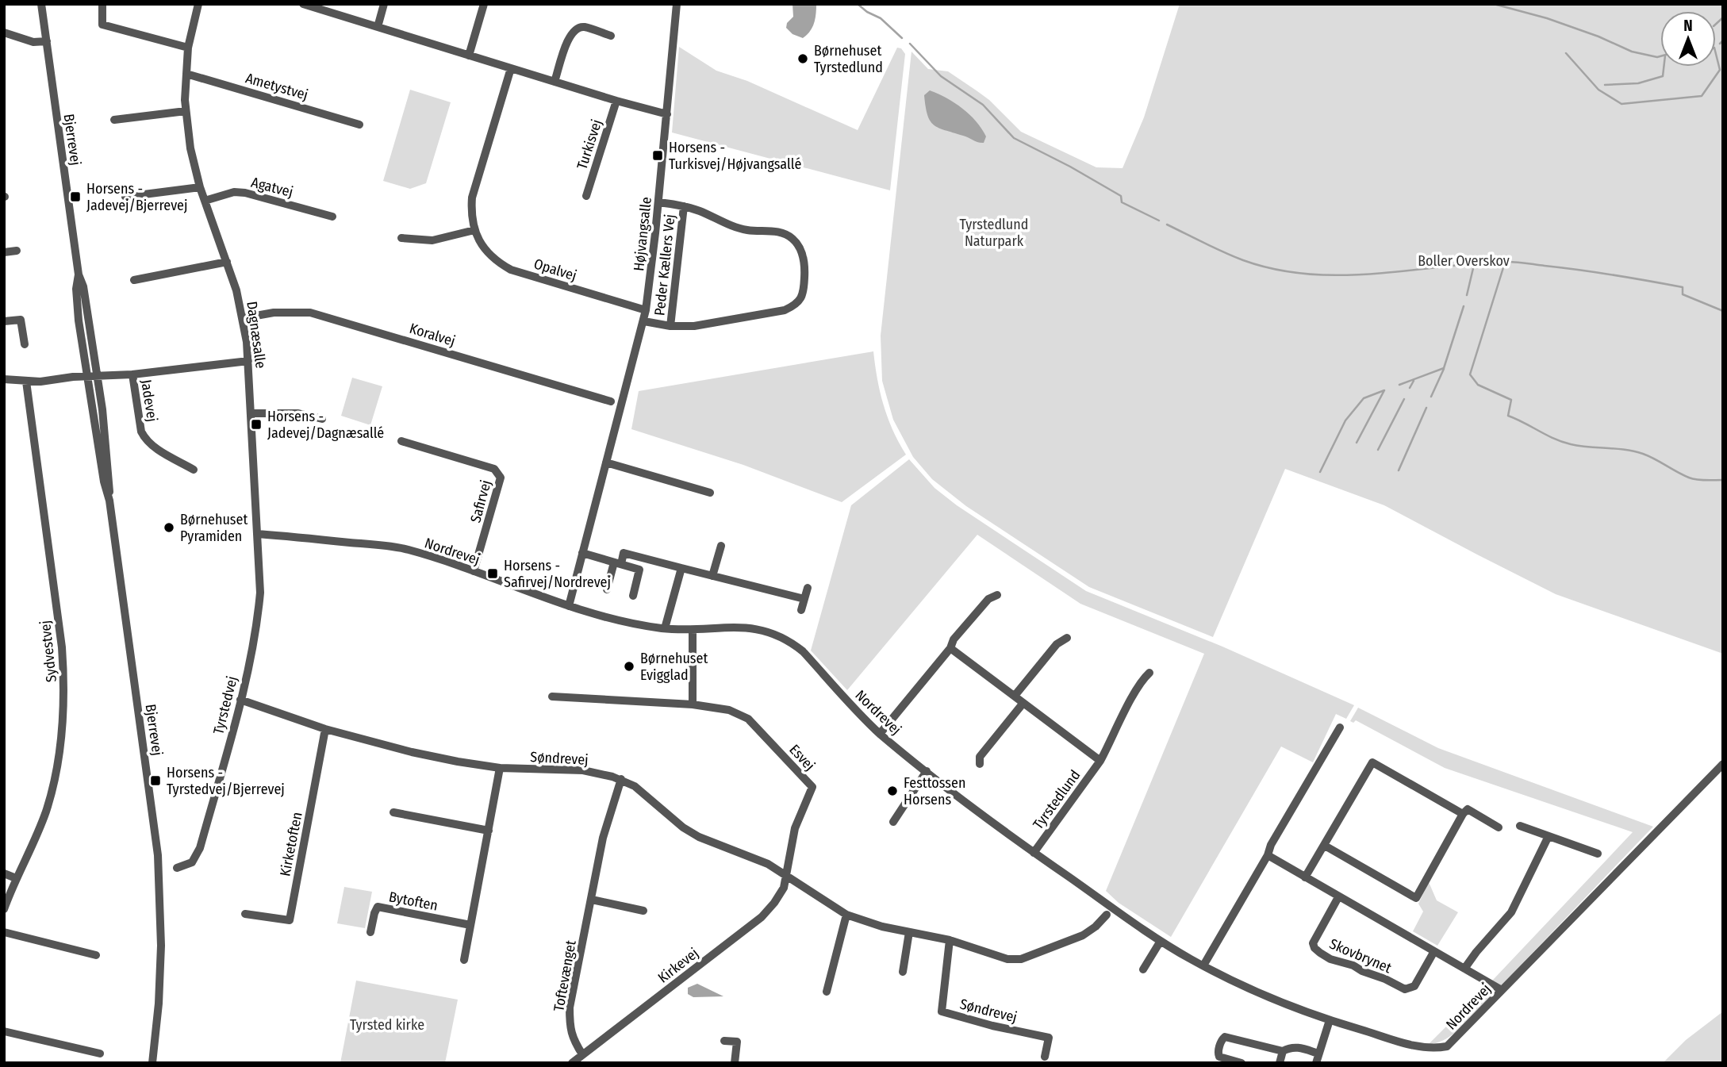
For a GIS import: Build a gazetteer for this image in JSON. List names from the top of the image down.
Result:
{
  "streets": {
    "street": [
      "Ametystvej",
      "Bjerrevej",
      "Turkisvej",
      "Agatvej",
      "Højvangsalle",
      "Peder Kællers Vej",
      "Opalvej",
      "Dagnæsalle",
      "Koralvej",
      "Jadevej",
      "Safirvej",
      "Nordrevej",
      "Sydvestvej",
      "Tyrstedvej",
      "Esvej",
      "Søndrevej",
      "Tyrstedlund",
      "Kirketoften",
      "Bytoften",
      "Skovbrynet",
      "Kirkevej",
      "Toftevænget"
    ]
  },
  "crossings": [
    ["Ametystvej", "Dagnæsalle"],
    ["Bjerrevej", "Jadevej"],
    ["Agatvej", "Dagnæsalle"],
    ["Højvangsalle", "Peder Kællers Vej"],
    ["Højvangsalle", "Opalvej"],
    ["Højvangsalle", "Nordrevej"],
    ["Dagnæsalle", "Koralvej"],
    ["Dagnæsalle", "Jadevej"],
    ["Dagnæsalle", "Nordrevej"],
    ["Dagnæsalle", "Tyrstedvej"],
    ["Jadevej", "Sydvestvej"],
    ["Safirvej", "Nordrevej"],
    ["Nordrevej", "Tyrstedvej"],
    ["Nordrevej", "Tyrstedlund"],
    ["Tyrstedvej", "Søndrevej"],
    ["Esvej", "Søndrevej"],
    ["Esvej", "Kirkevej"],
    ["Søndrevej", "Kirketoften"],
    ["Søndrevej", "Kirkevej"],
    ["Søndrevej", "Toftevænget"],
    ["Kirkevej", "Toftevænget"]
  ],
  "parks": ["Tyrstedlund Naturpark", "Boller Overskov", "Tyrsted kirke"],
  "places": {
    "other": [
      "Børnehuset Tyrstedlund",
      "Børnehuset Pyramiden",
      "Børnehuset Evigglad",
      "Festtossen Horsens"
    ],
    "transit": [
      "Horsens - Turkisvej/Højvangsallé",
      "Horsens - Jadevej/Bjerrevej",
      "Horsens - Jadevej/Dagnæsallé",
      "Horsens - Safirvej/Nordrevej",
      "Horsens - Tyrstedvej/Bjerrevej"
    ]
  },
  "north": "top"
}
